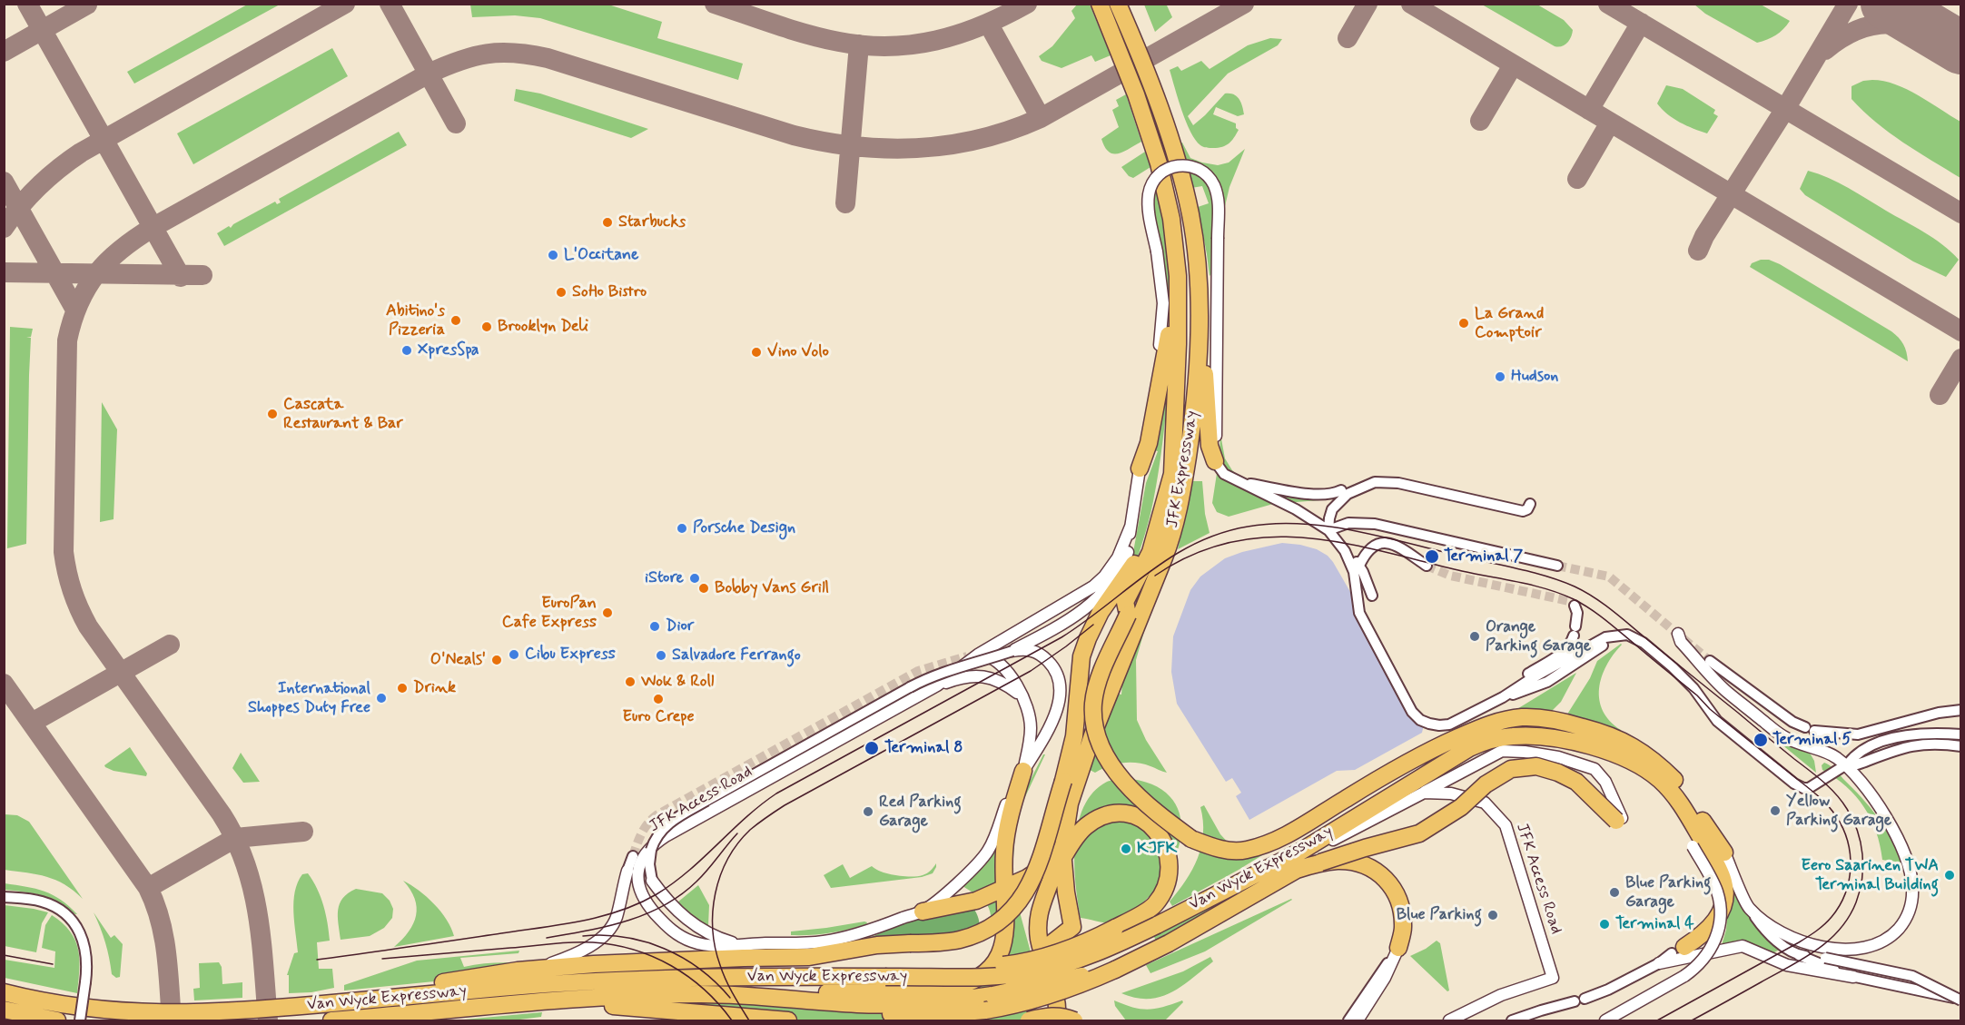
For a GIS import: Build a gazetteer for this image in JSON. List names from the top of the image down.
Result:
{
  "streets": {
    "highway": ["JFK Expressway", "Van Wyck Expressway"],
    "street": ["JFK Access Road"]
  },
  "crossings": [
    ["JFK Access Road", "Van Wyck Expressway"]
  ],
  "places": [
    "Starbucks",
    "L'Occitane",
    "SoHo Bistro",
    "Abitino's Pizzeria",
    "La Grand Comptoir",
    "Brooklyn Deli",
    "XpresSpa",
    "Vino Volo",
    "Hudson",
    "Cascata Restaurant & Bar",
    "Porsche Design",
    "Terminal 7",
    "iStore",
    "Bobby Vans Grill",
    "EuroPan Cafe Express",
    "Dior",
    "Orange Parking Garage",
    "Cibu Express",
    "Salvadore Ferrango",
    "O'Neals'",
    "Wok & Roll",
    "Drink",
    "International Shoppes Duty Free",
    "Euro Crepe",
    "Terminal 5",
    "Terminal 8",
    "Yellow Parking Garage",
    "Red Parking Garage",
    "KJFK",
    "Eero Saarinen TWA Terminal Building",
    "Blue Parking Garage",
    "Blue Parking",
    "Terminal 4"
  ]
}
